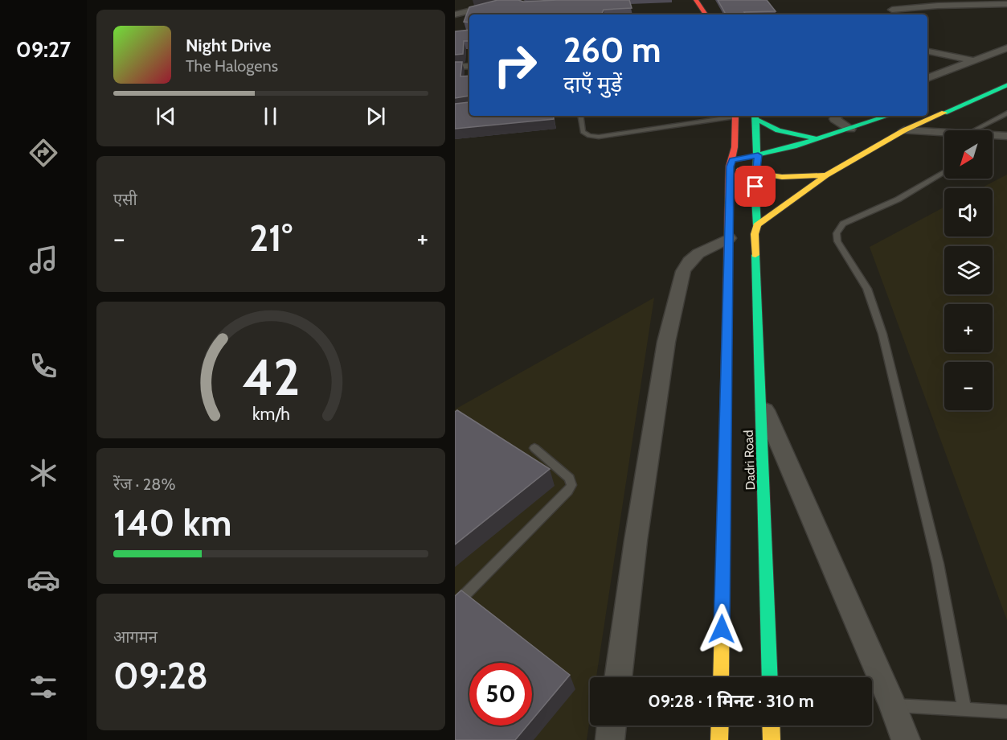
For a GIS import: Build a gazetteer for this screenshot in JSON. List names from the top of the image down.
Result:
{
  "streets": {
    "main road": ["Dadri Road"]
  },
  "north": "bottom left",
  "page": {
    "tabs": "09:27",
    "turn": ["260 m", "दाएँ मुड़ें"],
    "song": ["Night Drive", "The Halogens"],
    "map_buttons": ["+", "−"],
    "tile": [
      "एसी",
      ["रेंज · 28%", "140 km"],
      ["आगमन", "09:28"]
    ],
    "heat": ["−", "21°", "+"],
    "limit": "50",
    "trip": "09:28 · 1 मिनट · 310 m",
    "gauge": ["42", "km/h"]
  }
}
